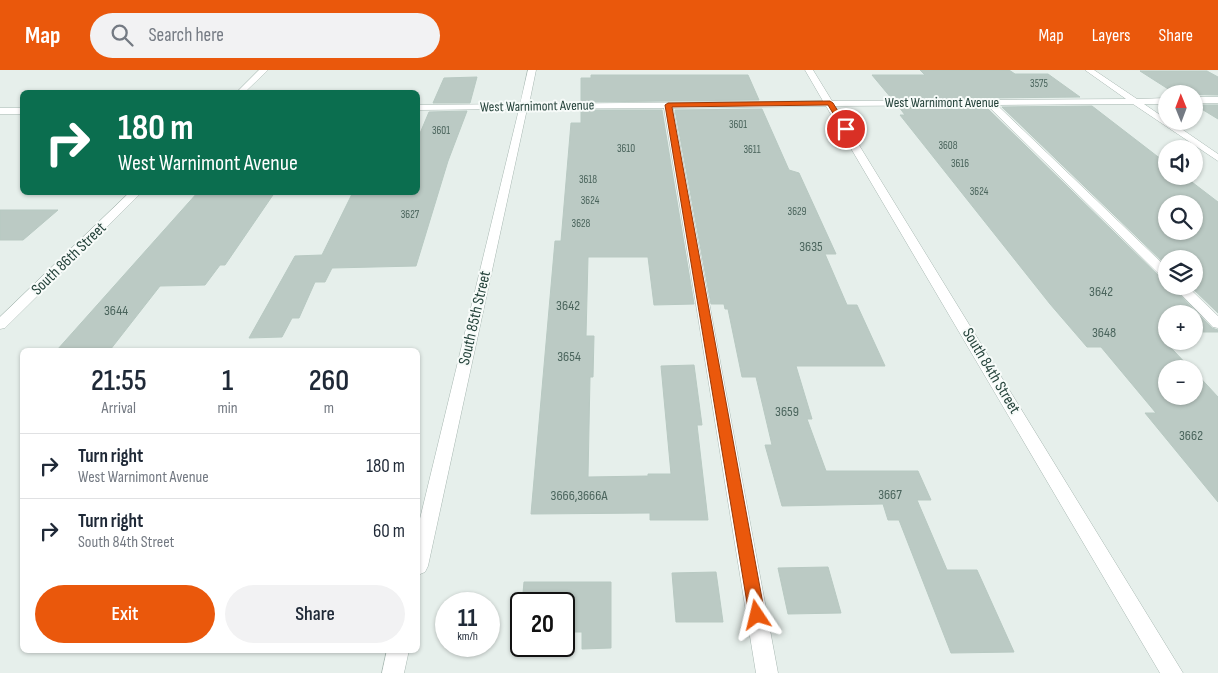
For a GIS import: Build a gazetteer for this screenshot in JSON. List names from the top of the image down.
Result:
{
  "streets": {
    "street": [
      "West Warnimont Avenue",
      "South 86th Street",
      "South 85th Street",
      "South 84th Street"
    ]
  },
  "crossings": [
    ["West Warnimont Avenue", "South 85th Street"],
    ["West Warnimont Avenue", "South 84th Street"]
  ],
  "house_numbers": [
    "3575",
    "3601",
    "3601",
    "3608",
    "3610",
    "3611",
    "3616",
    "3618",
    "3624",
    "3624",
    "3629",
    "3627",
    "3628",
    "3635",
    "3642",
    "3642",
    "3644",
    "3648",
    "3654",
    "3659",
    "3662",
    "3667",
    "3666,3666A"
  ],
  "north": "top",
  "page": {
    "header": "Map",
    "search": "Search here",
    "nav": ["Map", "Layers", "Share"],
    "map_buttons": ["+", "−"],
    "turn": ["180 m", "West Warnimont Avenue"],
    "eta": [
      "21:55",
      "Arrival",
      "1",
      "min",
      "260",
      "m"
    ],
    "list": [
      {
        "name": "Turn right",
        "note": "West Warnimont Avenue",
        "value": "180 m"
      },
      {
        "name": "Turn right",
        "note": "South 84th Street",
        "value": "60 m"
      }
    ],
    "buttons": ["Exit", "Share"],
    "speed": "11 km/h",
    "limit": "20"
  }
}
